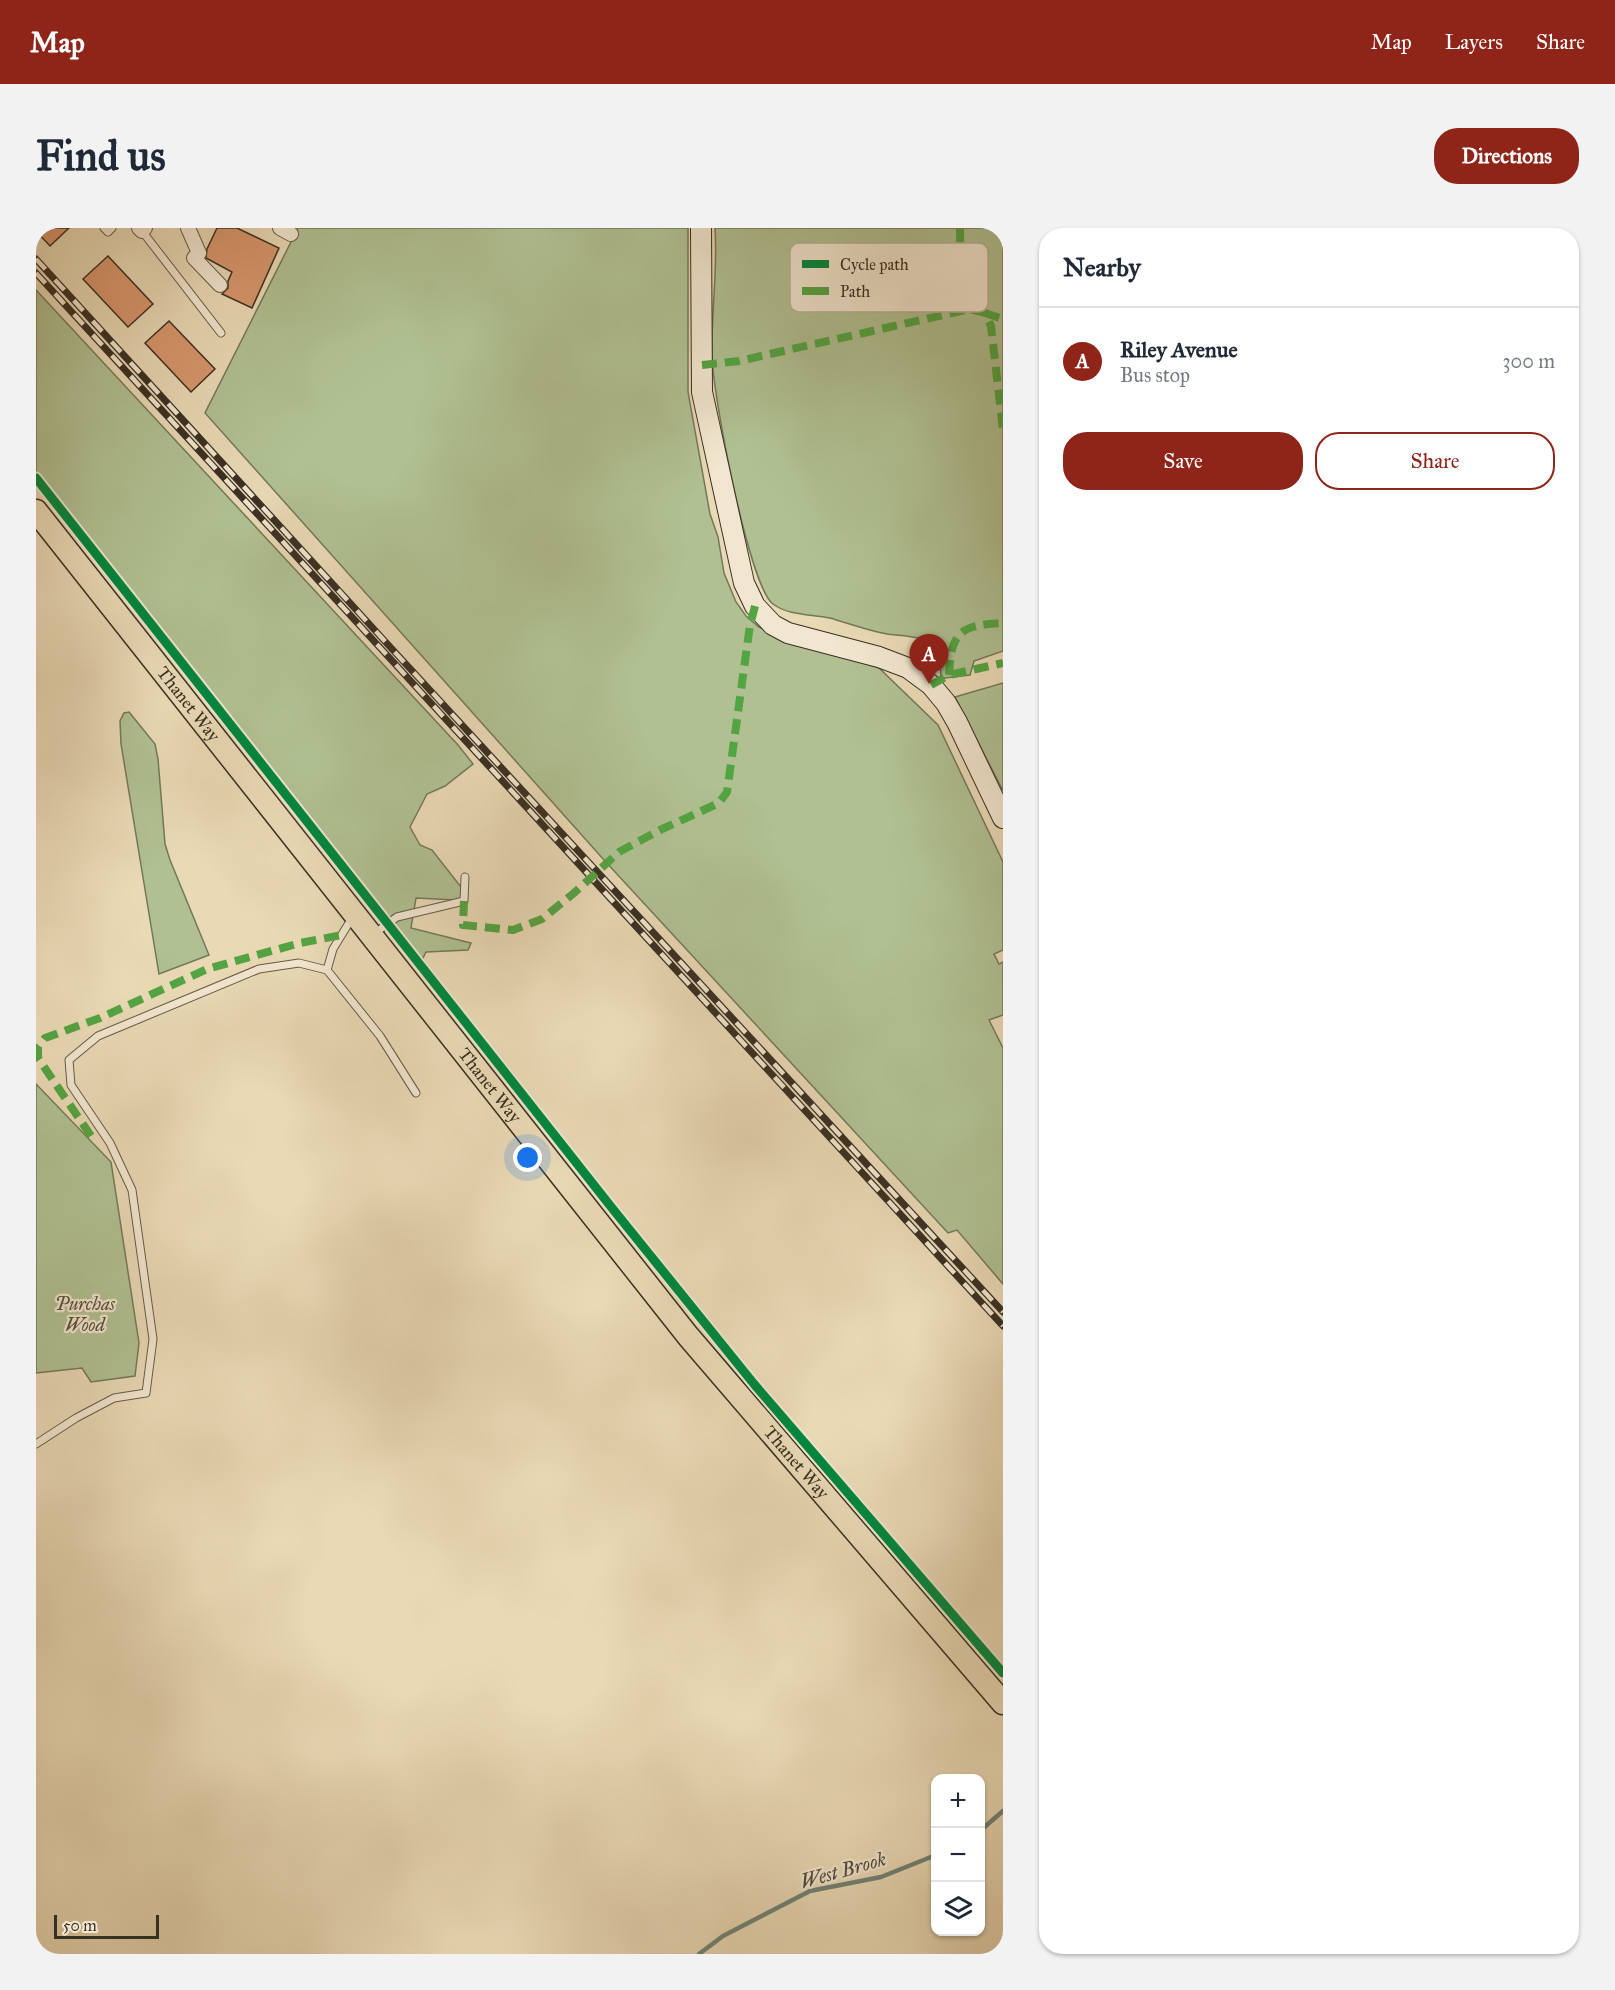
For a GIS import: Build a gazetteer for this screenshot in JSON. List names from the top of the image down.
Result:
{
  "streets": {
    "main road": ["Thanet Way"]
  },
  "water": ["West Brook"],
  "parks": ["Purchas Wood"],
  "legend": ["Cycle path", "Path"],
  "scale_bar": "50 m",
  "page": {
    "header": "Map",
    "nav": ["Map", "Layers", "Share"],
    "buttons": [
      "Directions",
      ["Save", "Share"]
    ],
    "title": "Find us",
    "heading": "Nearby",
    "list": [
      {
        "mark": "A",
        "name": "Riley Avenue",
        "note": "Bus stop",
        "value": "300 m"
      }
    ],
    "pins": "A",
    "map_buttons": ["+", "−"],
    "scale": "50 m"
  }
}
